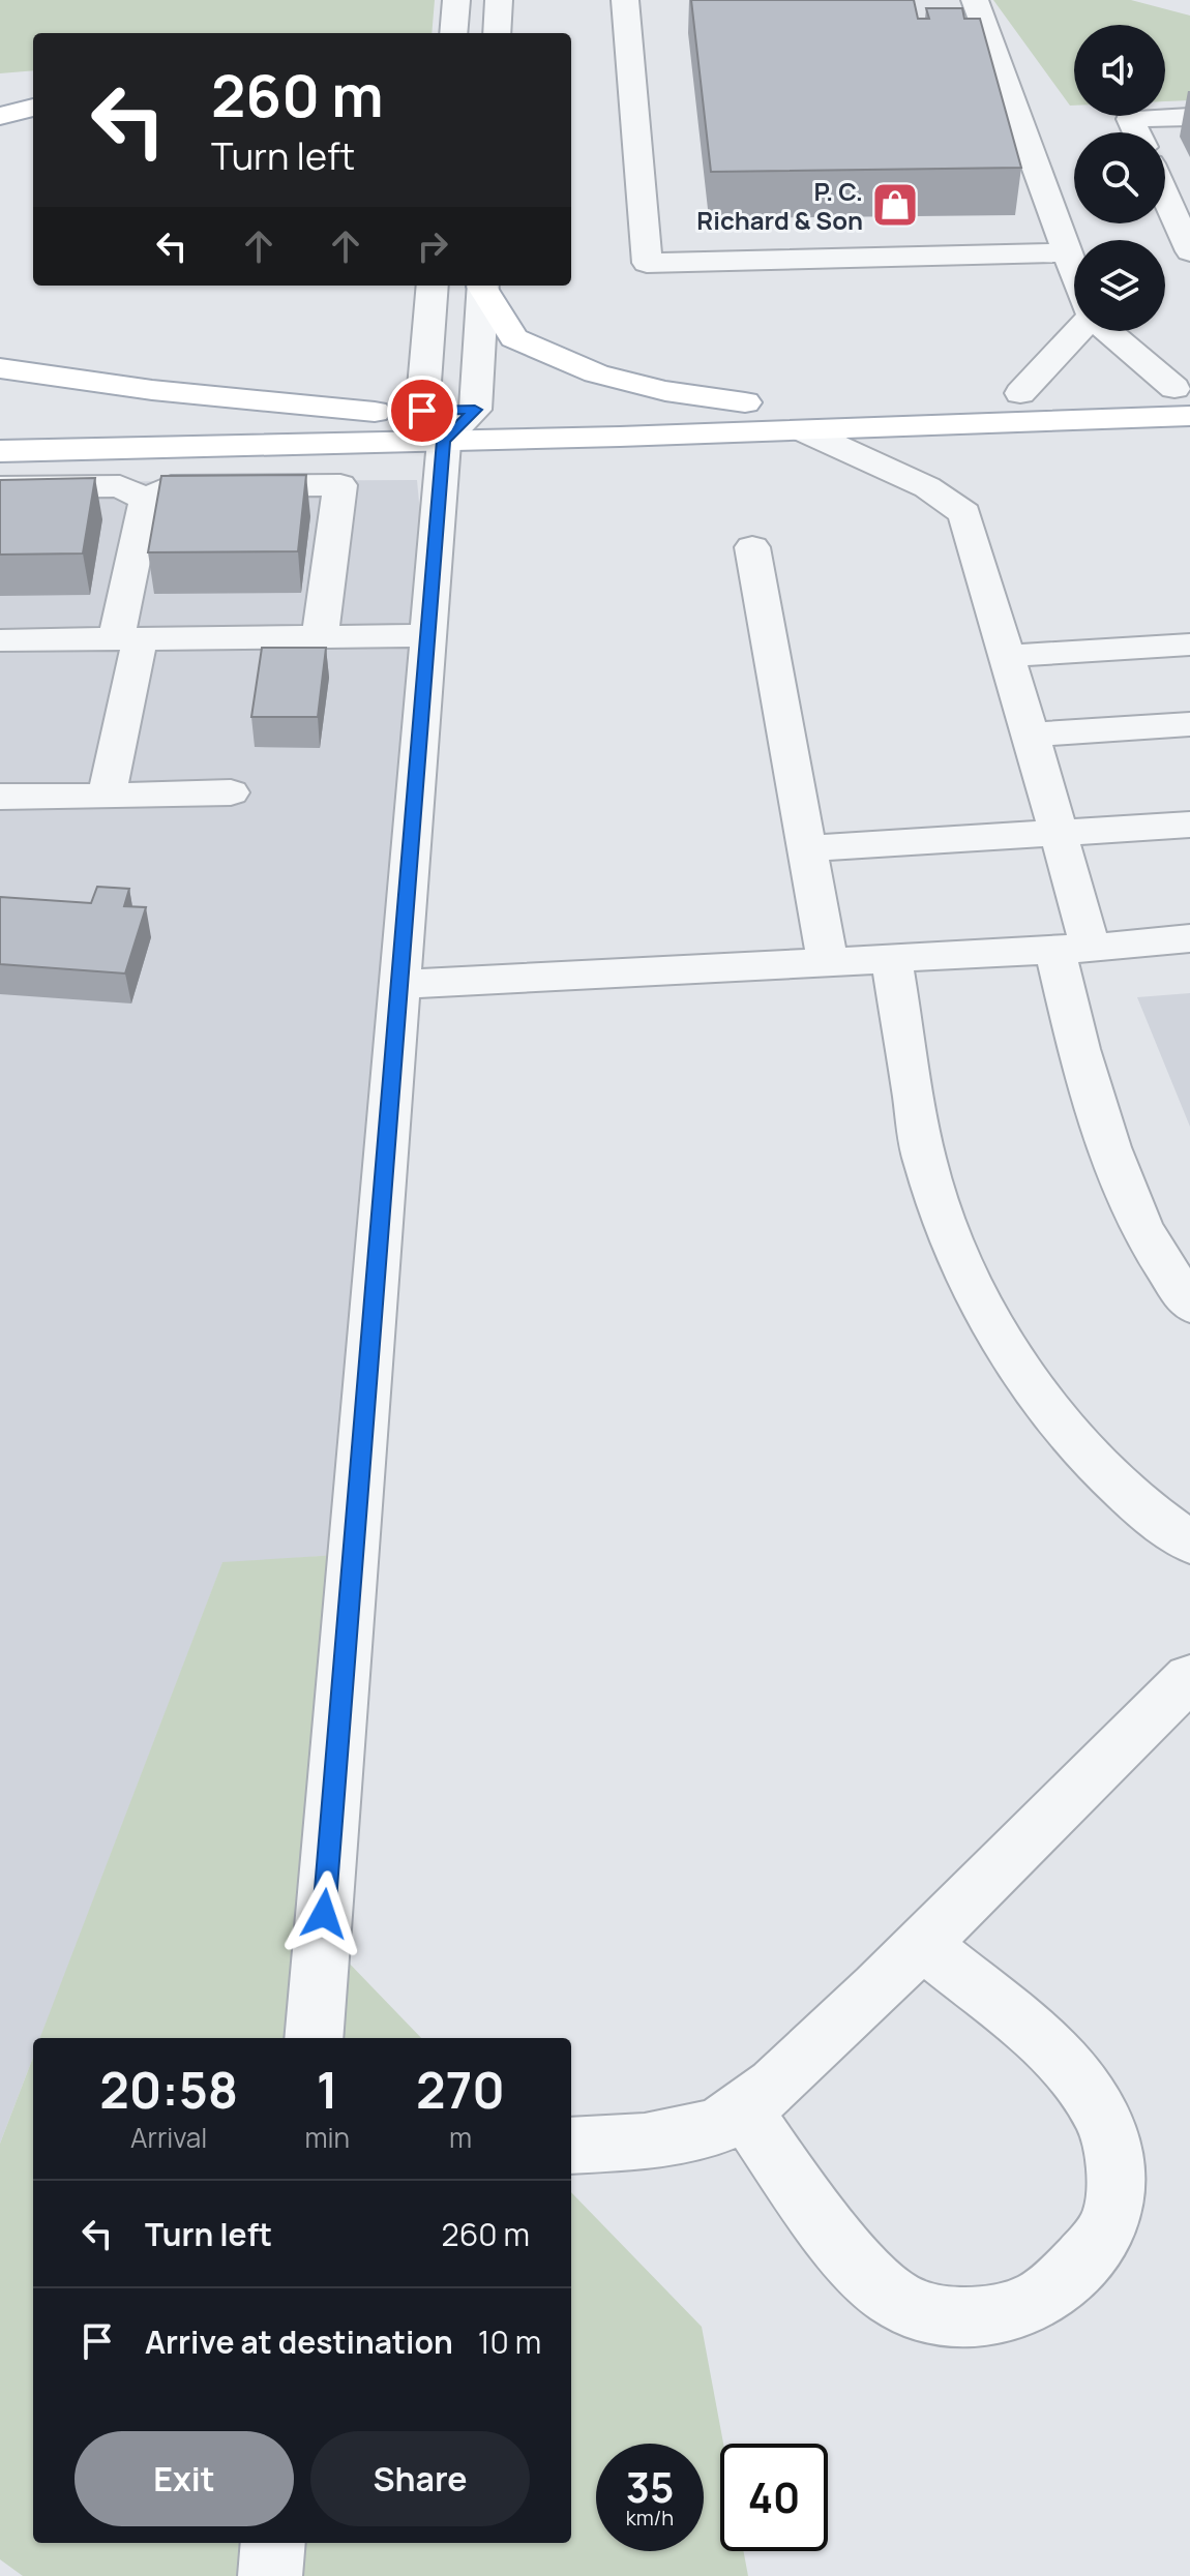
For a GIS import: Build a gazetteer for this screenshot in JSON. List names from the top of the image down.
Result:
{
  "places": {
    "shop": ["P. C. Richard & Son"]
  },
  "page": {
    "turn": ["260 m", "Turn left"],
    "eta": [
      "20:58",
      "Arrival",
      "1",
      "min",
      "270",
      "m"
    ],
    "list": [
      {
        "name": "Turn left",
        "value": "260 m"
      },
      {
        "name": "Arrive at destination",
        "value": "10 m"
      }
    ],
    "buttons": ["Exit", "Share"],
    "speed": "35 km/h",
    "limit": "40"
  }
}
